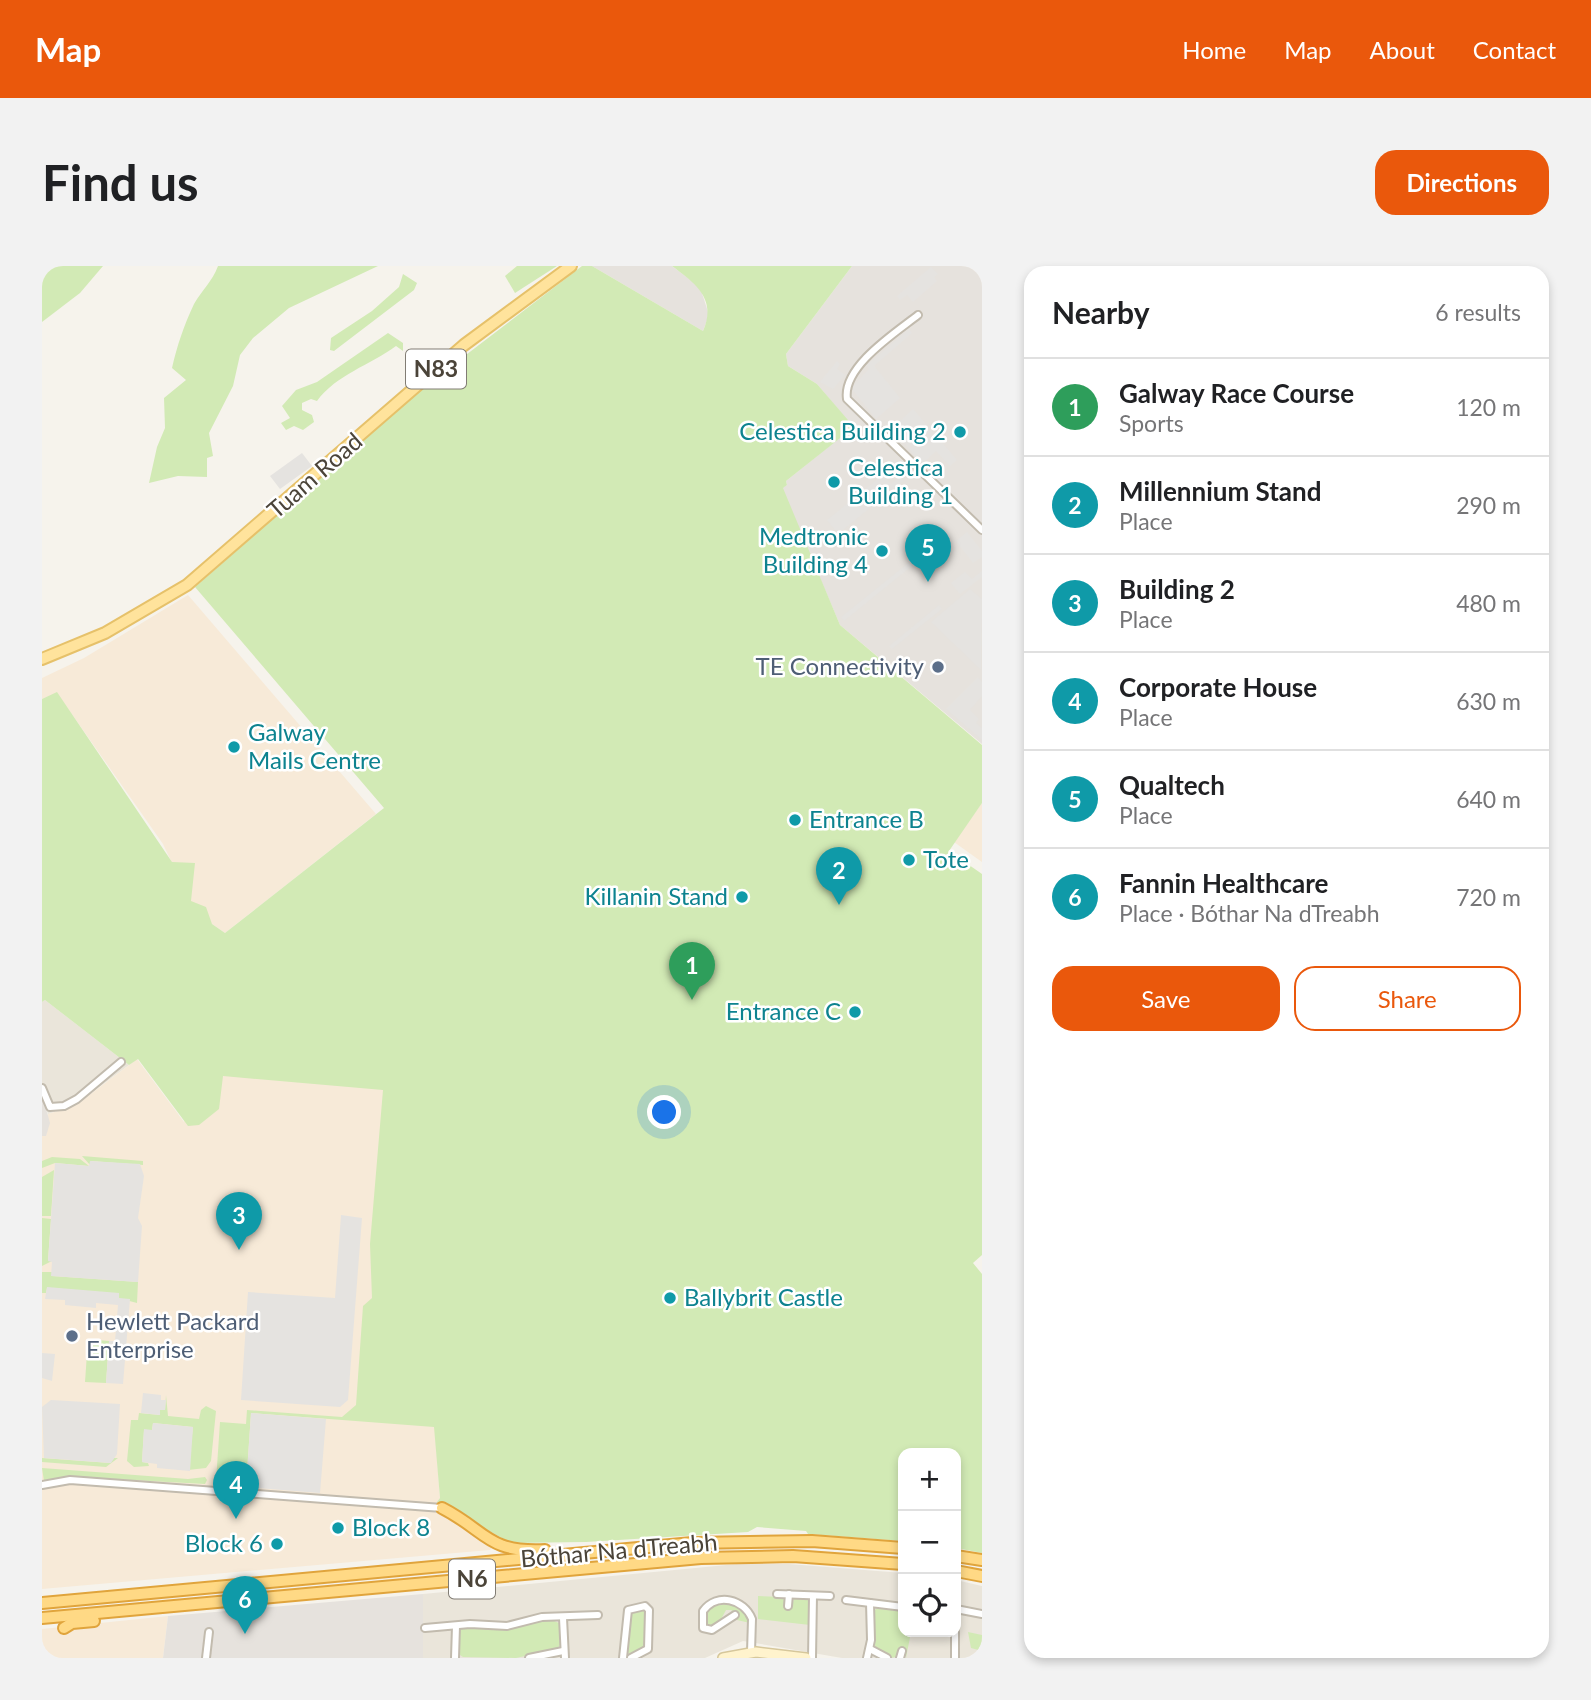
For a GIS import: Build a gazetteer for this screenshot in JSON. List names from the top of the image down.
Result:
{
  "streets": {
    "highway": ["Bóthar Na dTreabh", "N6"],
    "main road": ["N83", "Tuam Road"]
  },
  "crossings": [
    ["Bóthar Na dTreabh", "N6"]
  ],
  "places": [
    "Celestica Building 2",
    "Celestica Building 1",
    "Medtronic Building 4",
    "TE Connectivity",
    "Galway Mails Centre",
    "Entrance B",
    "Tote",
    "Killanin Stand",
    "Entrance C",
    "Ballybrit Castle",
    "Hewlett Packard Enterprise",
    "Block 8",
    "Block 6"
  ],
  "page": {
    "header": "Map",
    "nav": [
      "Home",
      "Map",
      "About",
      "Contact"
    ],
    "buttons": [
      "Directions",
      ["Save", "Share"]
    ],
    "title": "Find us",
    "heading": ["Nearby", "6 results"],
    "list": [
      {
        "mark": "1",
        "name": "Galway Race Course",
        "note": "Sports",
        "value": "120 m"
      },
      {
        "mark": "2",
        "name": "Millennium Stand",
        "note": "Place",
        "value": "290 m"
      },
      {
        "mark": "3",
        "name": "Building 2",
        "note": "Place",
        "value": "480 m"
      },
      {
        "mark": "4",
        "name": "Corporate House",
        "note": "Place",
        "value": "630 m"
      },
      {
        "mark": "5",
        "name": "Qualtech",
        "note": "Place",
        "value": "640 m"
      },
      {
        "mark": "6",
        "name": "Fannin Healthcare",
        "note": "Place · Bóthar Na dTreabh",
        "value": "720 m"
      }
    ],
    "pins": [
      "5",
      "2",
      "1",
      "3",
      "4",
      "6"
    ],
    "map_buttons": ["+", "−"]
  }
}
